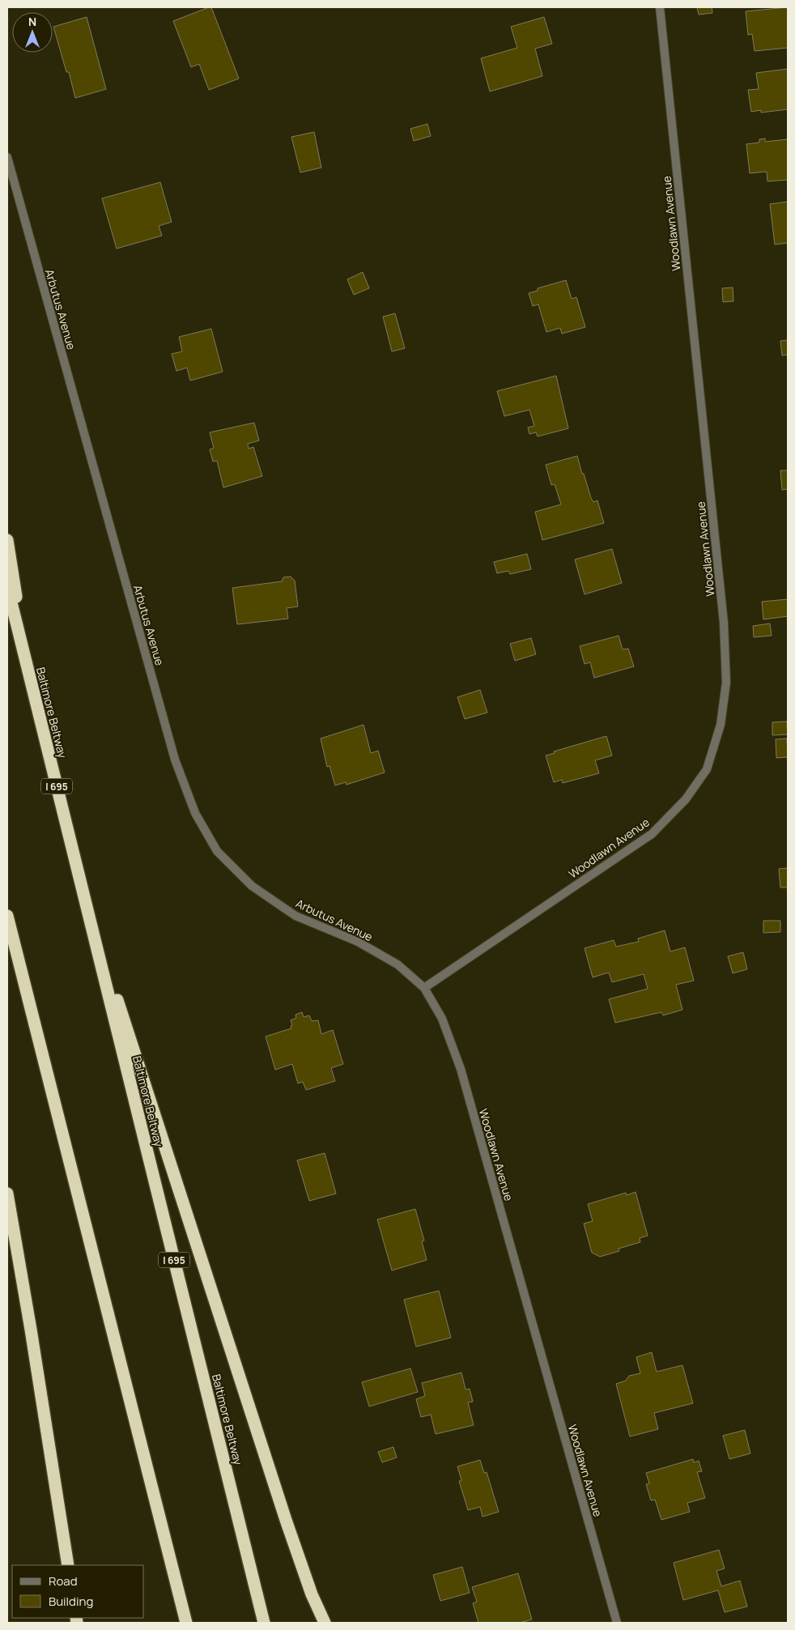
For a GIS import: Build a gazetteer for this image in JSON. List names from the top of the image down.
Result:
{
  "streets": {
    "highway": ["Baltimore Beltway", "I 695"],
    "street": ["Woodlawn Avenue", "Arbutus Avenue"]
  },
  "crossings": [
    ["Woodlawn Avenue", "Arbutus Avenue"]
  ],
  "legend": ["Road", "Building"],
  "north": "top"
}
